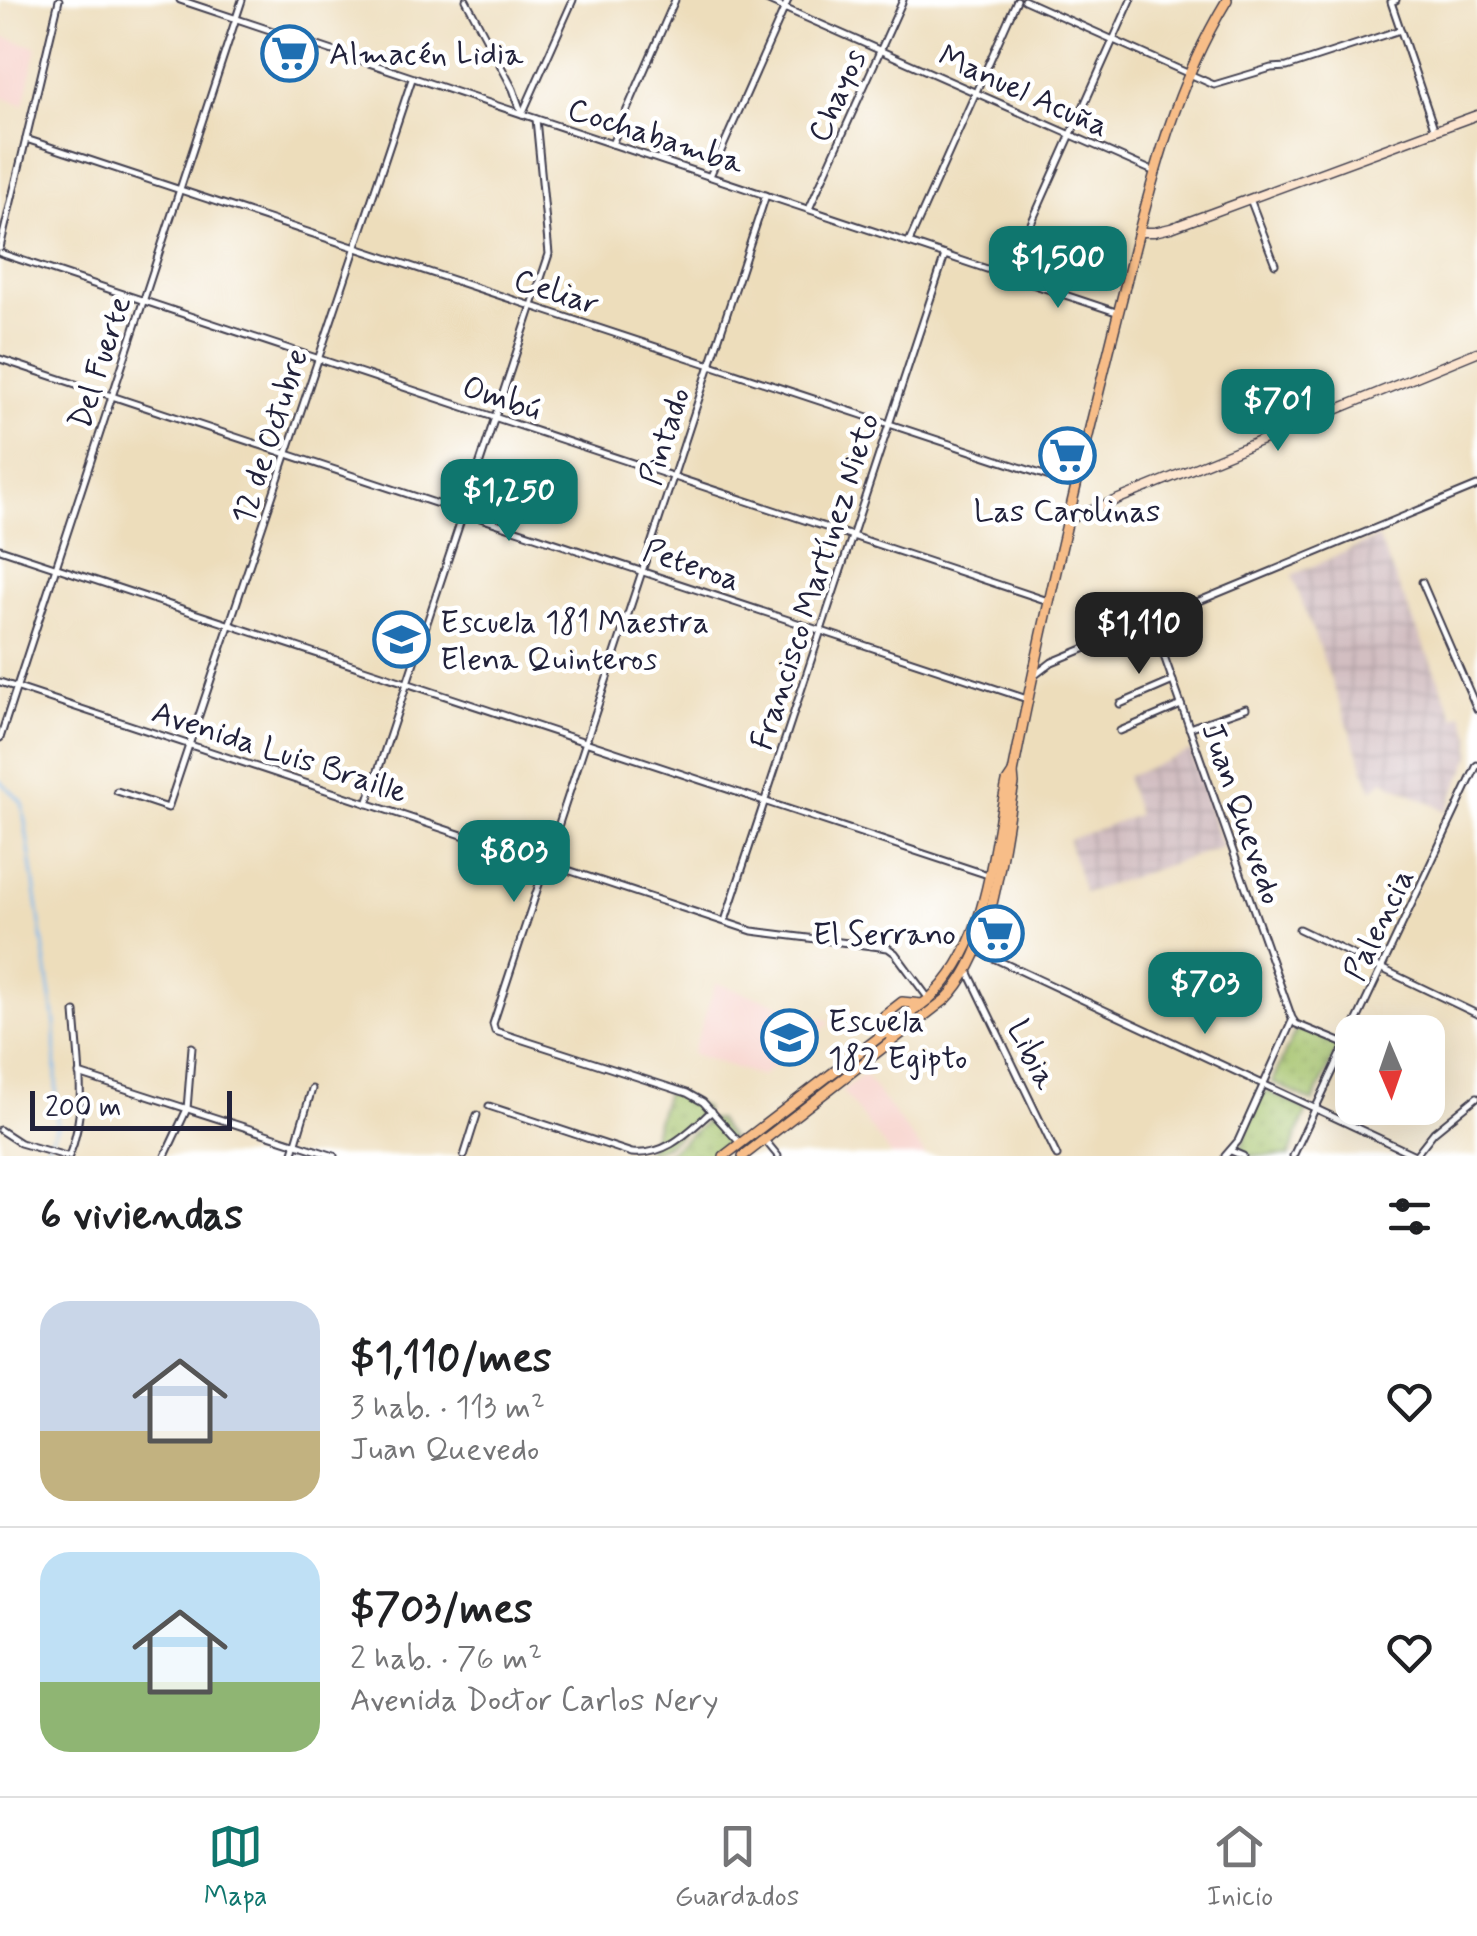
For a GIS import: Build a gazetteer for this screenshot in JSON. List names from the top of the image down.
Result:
{
  "streets": {
    "street": [
      "Manuel Acuña",
      "Chayos",
      "Cochabamba",
      "Celiar",
      "Del Fuerte",
      "Ombú",
      "12 de Octubre",
      "Pintado",
      "Peteroa",
      "Francisco Martínez Nieto",
      "Avenida Luis Braille",
      "Juan Quevedo",
      "Palencia",
      "Libia"
    ]
  },
  "crossings": [
    ["Manuel Acuña", "Chayos"],
    ["Chayos", "Cochabamba"],
    ["Cochabamba", "Del Fuerte"],
    ["Cochabamba", "12 de Octubre"],
    ["Cochabamba", "Pintado"],
    ["Cochabamba", "Francisco Martínez Nieto"],
    ["Celiar", "Del Fuerte"],
    ["Celiar", "12 de Octubre"],
    ["Celiar", "Pintado"],
    ["Celiar", "Francisco Martínez Nieto"],
    ["Del Fuerte", "Ombú"],
    ["Del Fuerte", "Peteroa"],
    ["Del Fuerte", "Avenida Luis Braille"],
    ["Ombú", "12 de Octubre"],
    ["Ombú", "Pintado"],
    ["Ombú", "Francisco Martínez Nieto"],
    ["12 de Octubre", "Peteroa"],
    ["12 de Octubre", "Avenida Luis Braille"],
    ["Pintado", "Peteroa"],
    ["Pintado", "Avenida Luis Braille"],
    ["Peteroa", "Francisco Martínez Nieto"],
    ["Francisco Martínez Nieto", "Avenida Luis Braille"]
  ],
  "places": {
    "supermarket": ["Almacén Lidia", "Las Carolinas", "El Serrano"],
    "school or university": ["Escuela 181 Maestra Elena Quinteros", "Escuela 182 Egipto"]
  },
  "scale_bar": "200 m",
  "north": "bottom",
  "page": {
    "price": [
      "$1,500",
      "$701",
      "$1,250",
      "$1,110",
      "$803",
      "$703"
    ],
    "scale": "200 m",
    "heading": "6 viviendas",
    "list": [
      {
        "name": "$1,110/mes",
        "note": "3 hab. · 113 m² · Juan Quevedo"
      },
      {
        "name": "$703/mes",
        "note": "2 hab. · 76 m² · Avenida Doctor Carlos Nery"
      }
    ],
    "tabs": ["Mapa", "Guardados", "Inicio"]
  }
}
